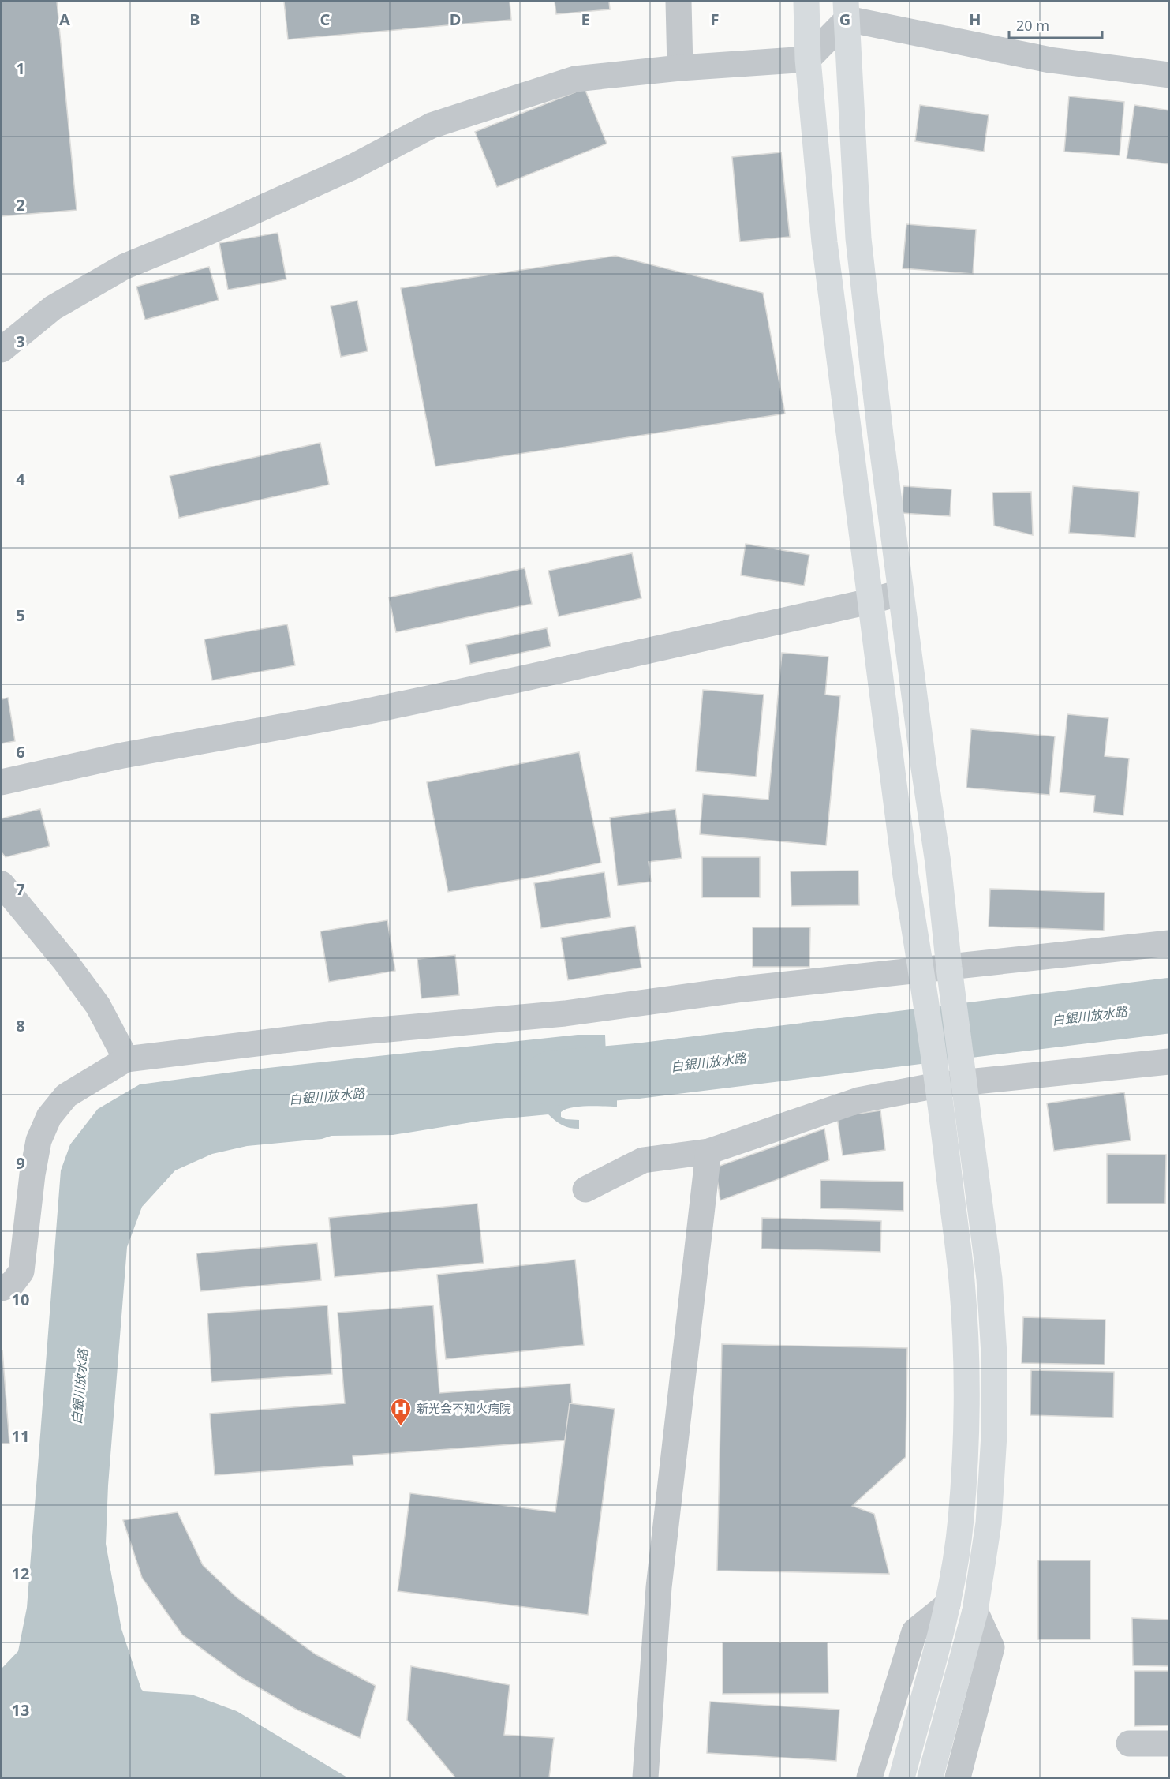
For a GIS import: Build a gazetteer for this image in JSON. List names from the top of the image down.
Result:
{
  "water": ["白銀川放水路"],
  "places": {
    "hospital": ["新光会不知火病院"]
  },
  "scale_bar": "20 m",
  "grid": {
    "columns": [
      "A",
      "B",
      "C",
      "D",
      "E",
      "F",
      "G",
      "H"
    ],
    "rows": [
      "1",
      "2",
      "3",
      "4",
      "5",
      "6",
      "7",
      "8",
      "9",
      "10",
      "11",
      "12",
      "13"
    ]
  }
}
